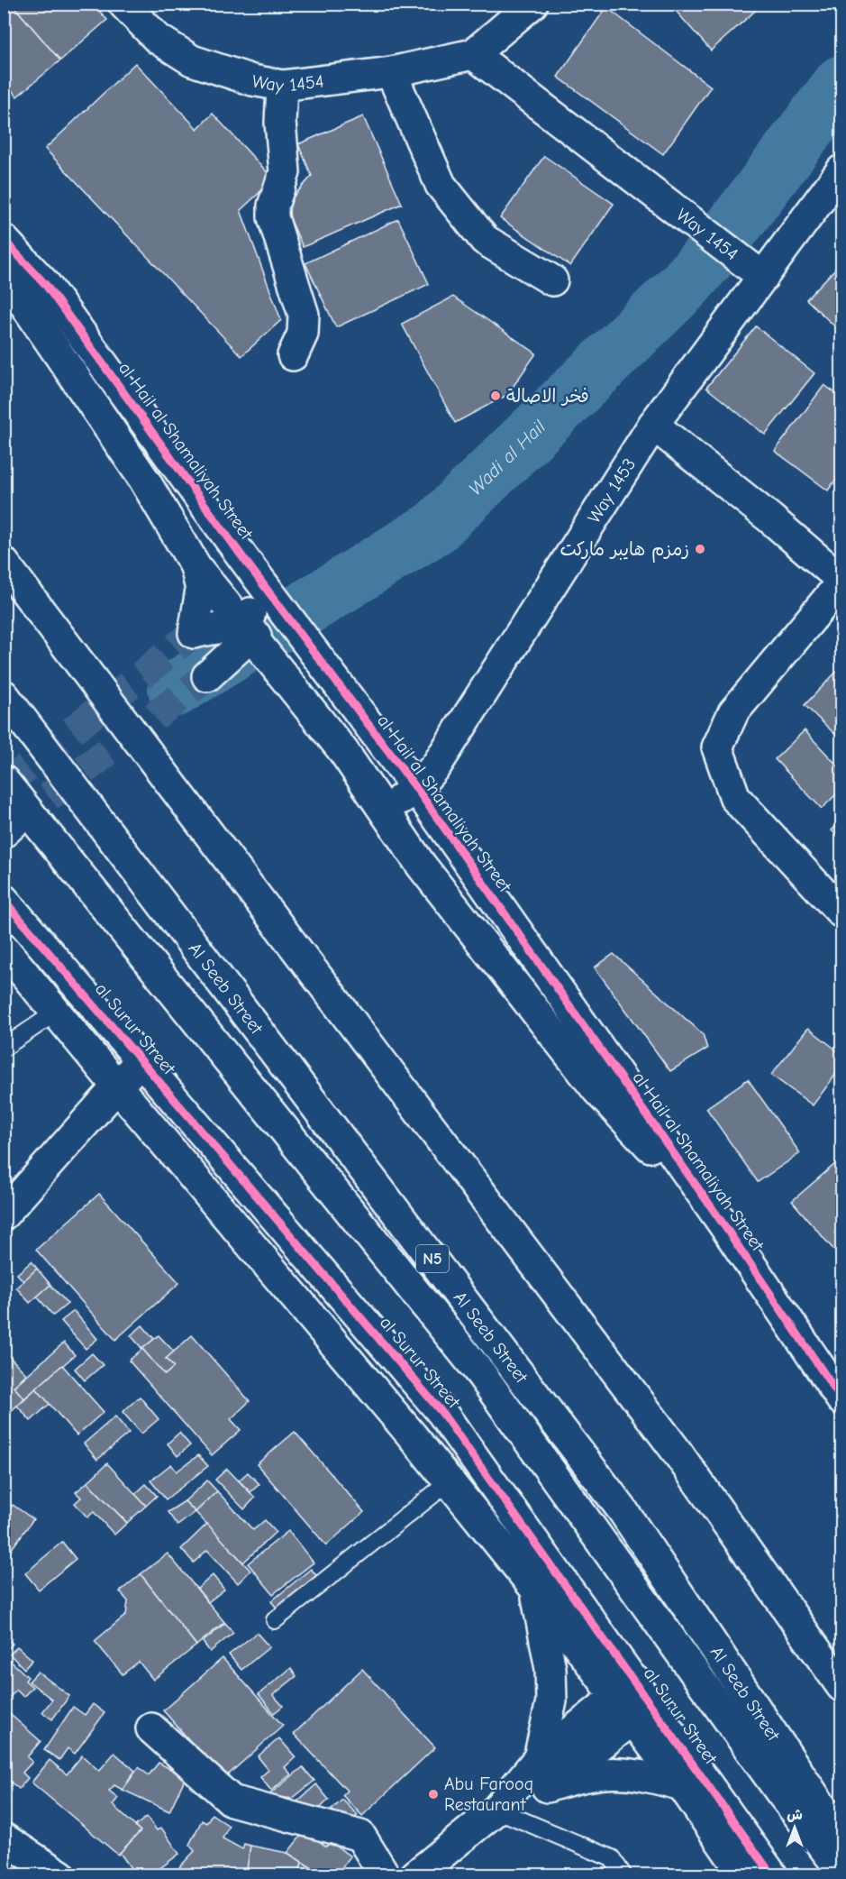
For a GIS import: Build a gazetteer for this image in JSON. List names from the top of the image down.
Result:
{
  "streets": {
    "main road": [
      "Way 1454",
      "al Hail al Shamaliyah Street",
      "Way 1453",
      "Al Seeb Street",
      "al Surur Street",
      "N5"
    ]
  },
  "crossings": [
    ["Way 1454", "Way 1453"],
    ["al Hail al Shamaliyah Street", "Way 1453"]
  ],
  "water": ["Wadi al Hail"],
  "places": ["فخر الاصالة", "زمزم هايبر ماركت", "Abu Farooq Restaurant"],
  "north": "top"
}
